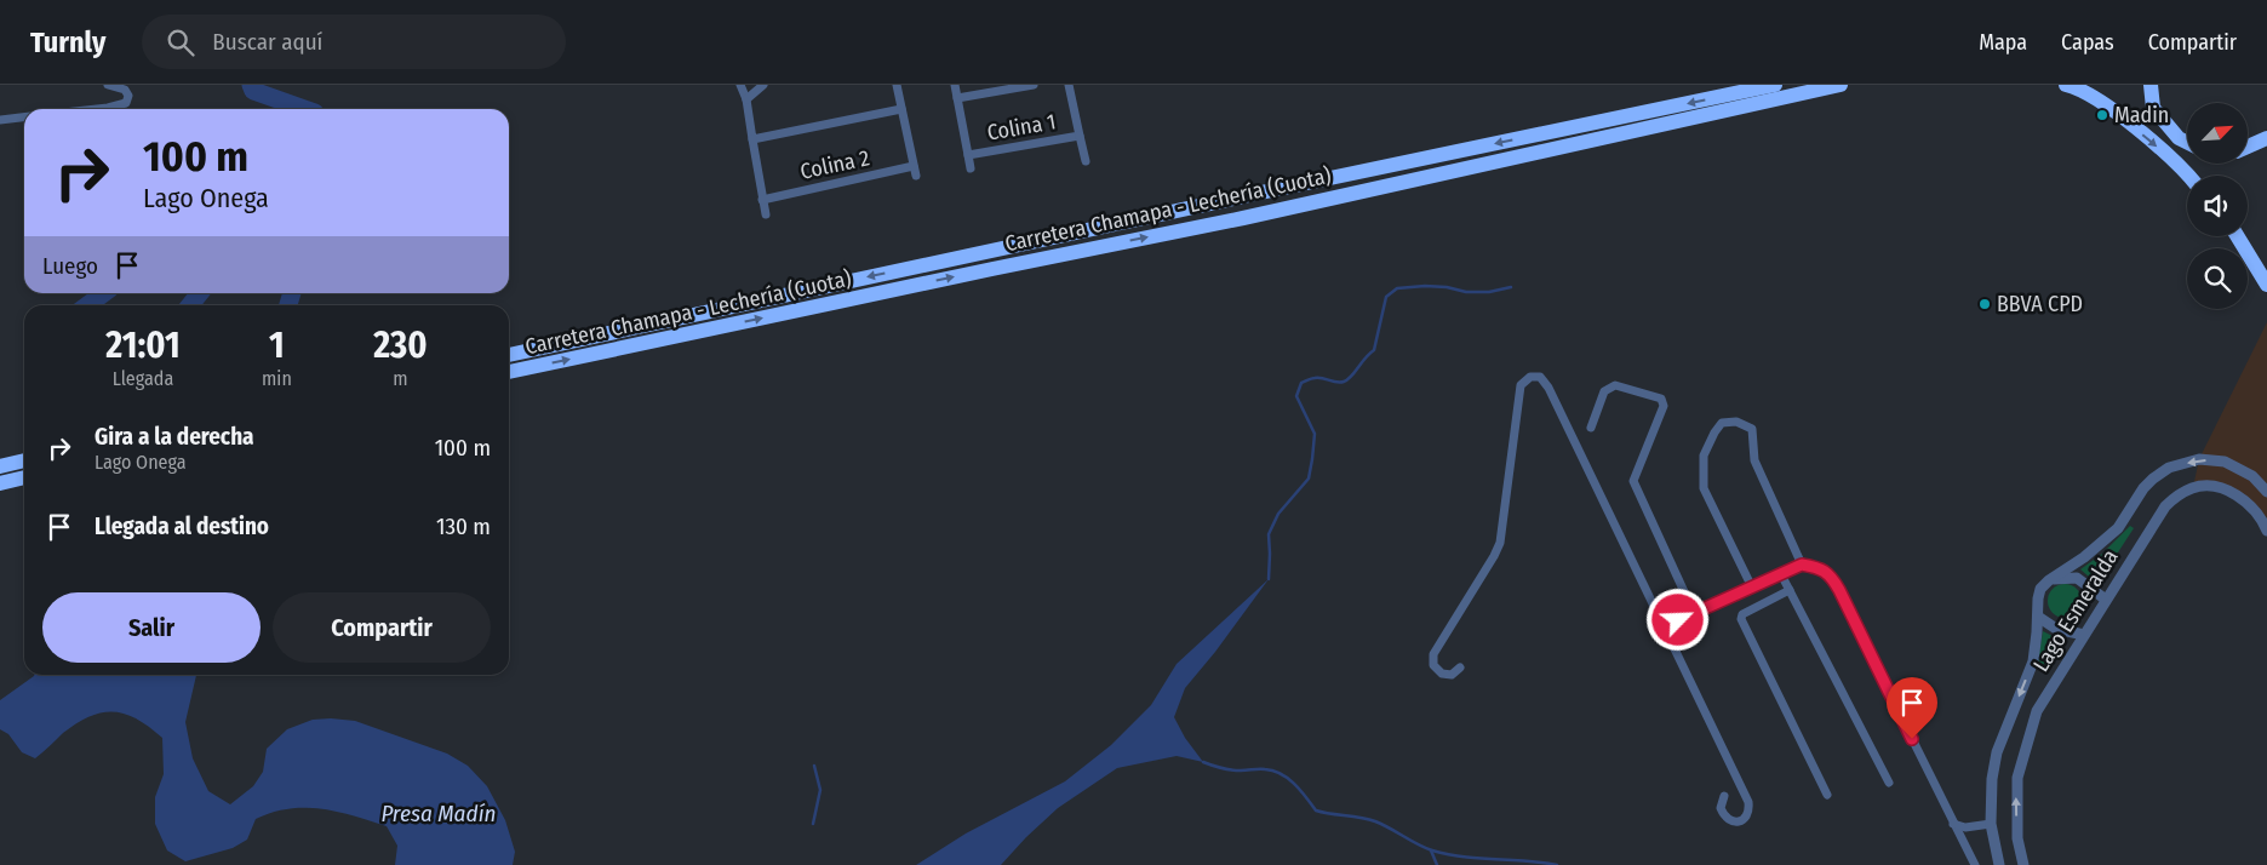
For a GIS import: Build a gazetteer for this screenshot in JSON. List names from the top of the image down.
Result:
{
  "streets": {
    "highway": ["Carretera Chamapa - Lechería (Cuota)"],
    "street": ["Colina 1", "Colina 2", "Lago Esmeralda"]
  },
  "water": ["Presa Madín"],
  "places": ["Madin", "BBVA CPD"],
  "north": "top right",
  "page": {
    "header": "Turnly",
    "search": "Buscar aquí",
    "nav": ["Mapa", "Capas", "Compartir"],
    "turn": ["100 m", "Lago Onega"],
    "then": "Luego",
    "eta": [
      "21:01",
      "Llegada",
      "1",
      "min",
      "230",
      "m"
    ],
    "list": [
      {
        "name": "Gira a la derecha",
        "note": "Lago Onega",
        "value": "100 m"
      },
      {
        "name": "Llegada al destino",
        "value": "130 m"
      }
    ],
    "buttons": ["Salir", "Compartir"]
  }
}
